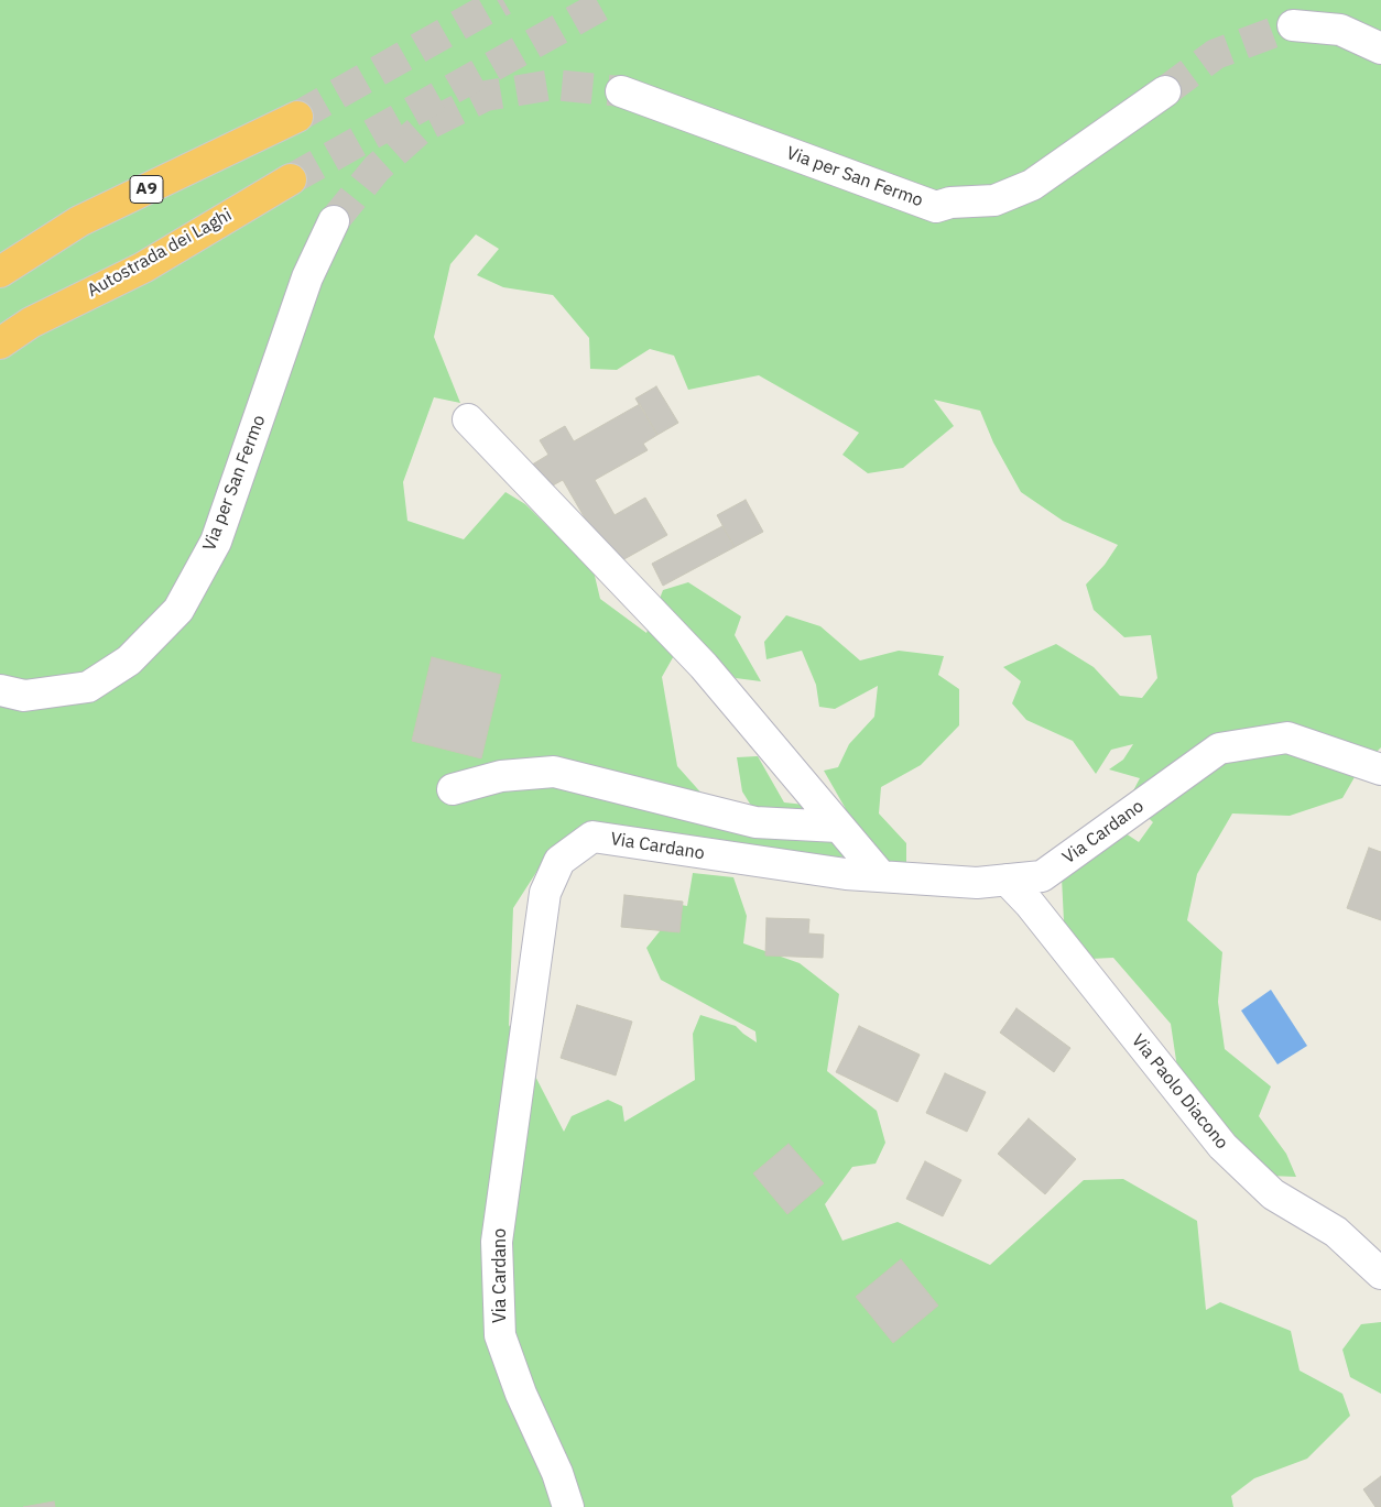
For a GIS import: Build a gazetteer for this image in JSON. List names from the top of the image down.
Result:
{
  "streets": {
    "highway": ["A9", "Autostrada dei Laghi"],
    "street": ["Via per San Fermo", "Via Cardano", "Via Paolo Diacono"]
  },
  "crossings": [
    ["Via Cardano", "Via Paolo Diacono"]
  ]
}
